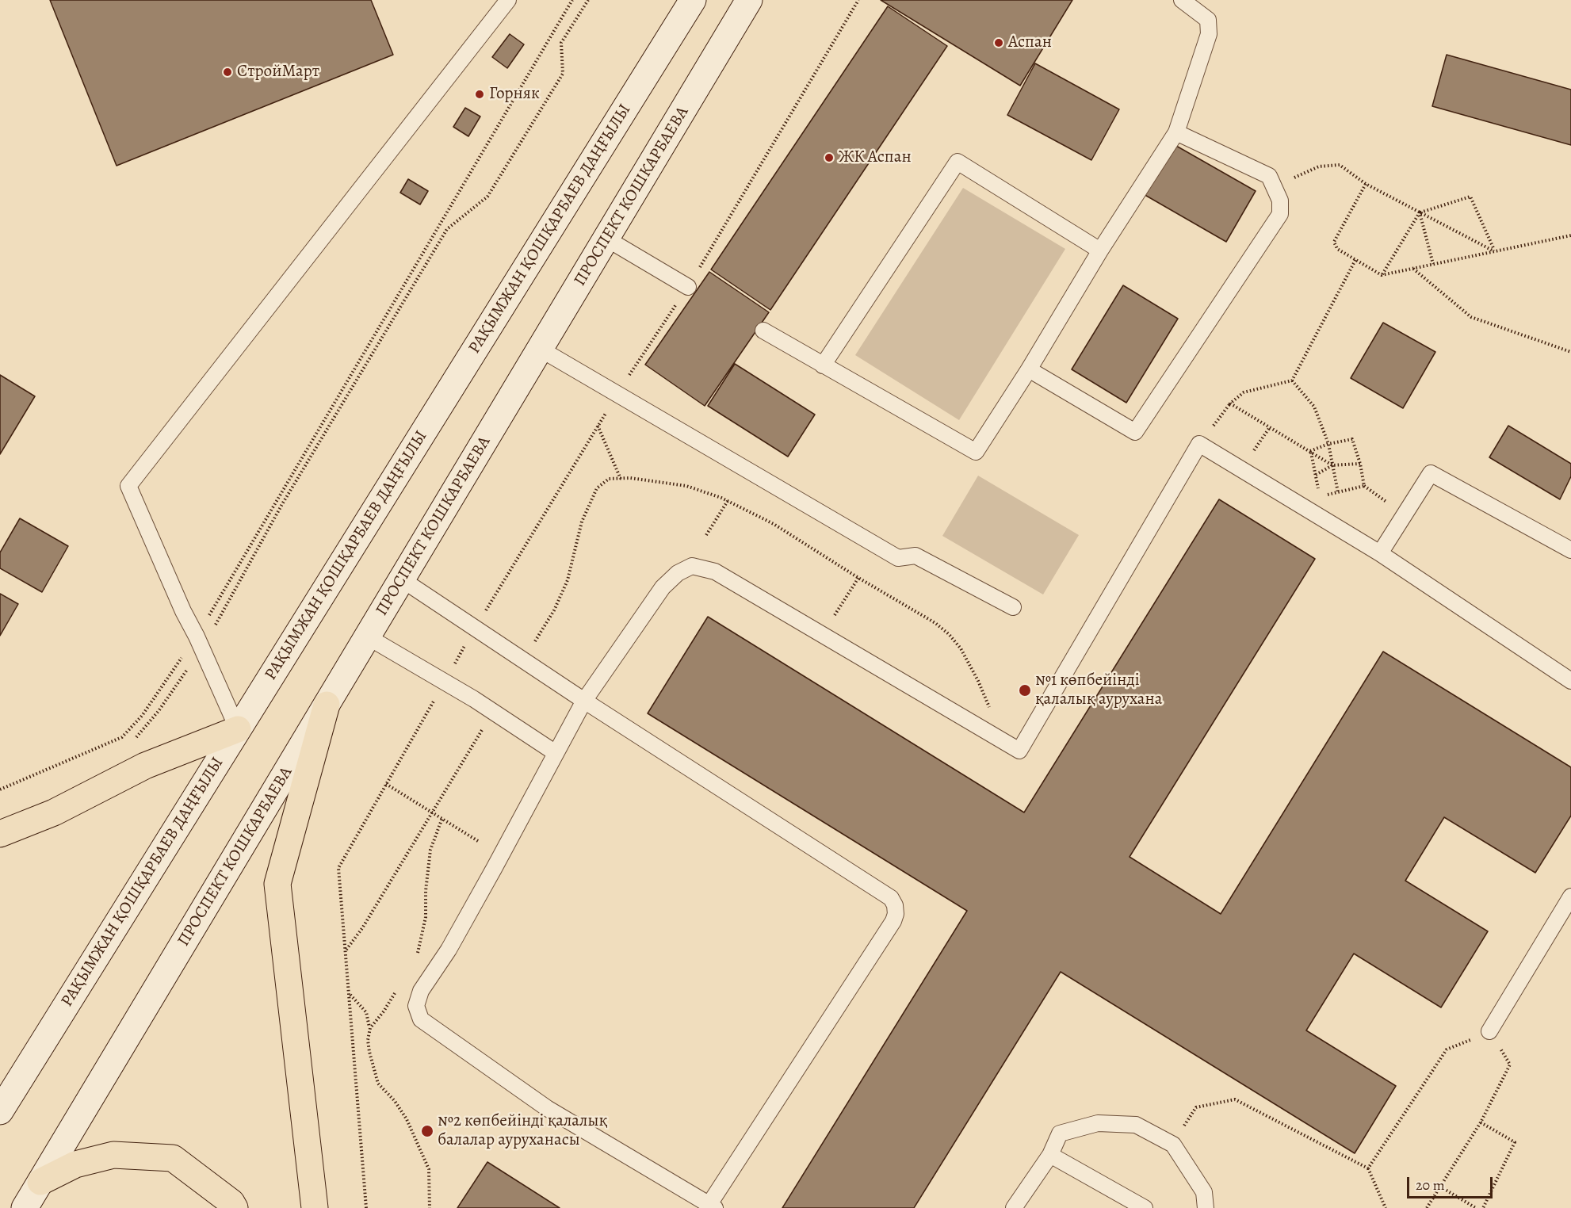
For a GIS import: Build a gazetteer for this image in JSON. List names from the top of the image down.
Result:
{
  "streets": {
    "main road": ["ПРОСПЕКТ КОШКАРБАЕВА", "РАҚЫМЖАН ҚОШҚАРБАЕВ ДАҢҒЫЛЫ"]
  },
  "places": [
    "Аспан",
    "СтройМарт",
    "Горняк",
    "ЖК Аспан",
    "№1 көпбейінді қалалық аурухана",
    "№2 көпбейінді қалалық балалар ауруханасы"
  ],
  "scale_bar": "20 m"
}
